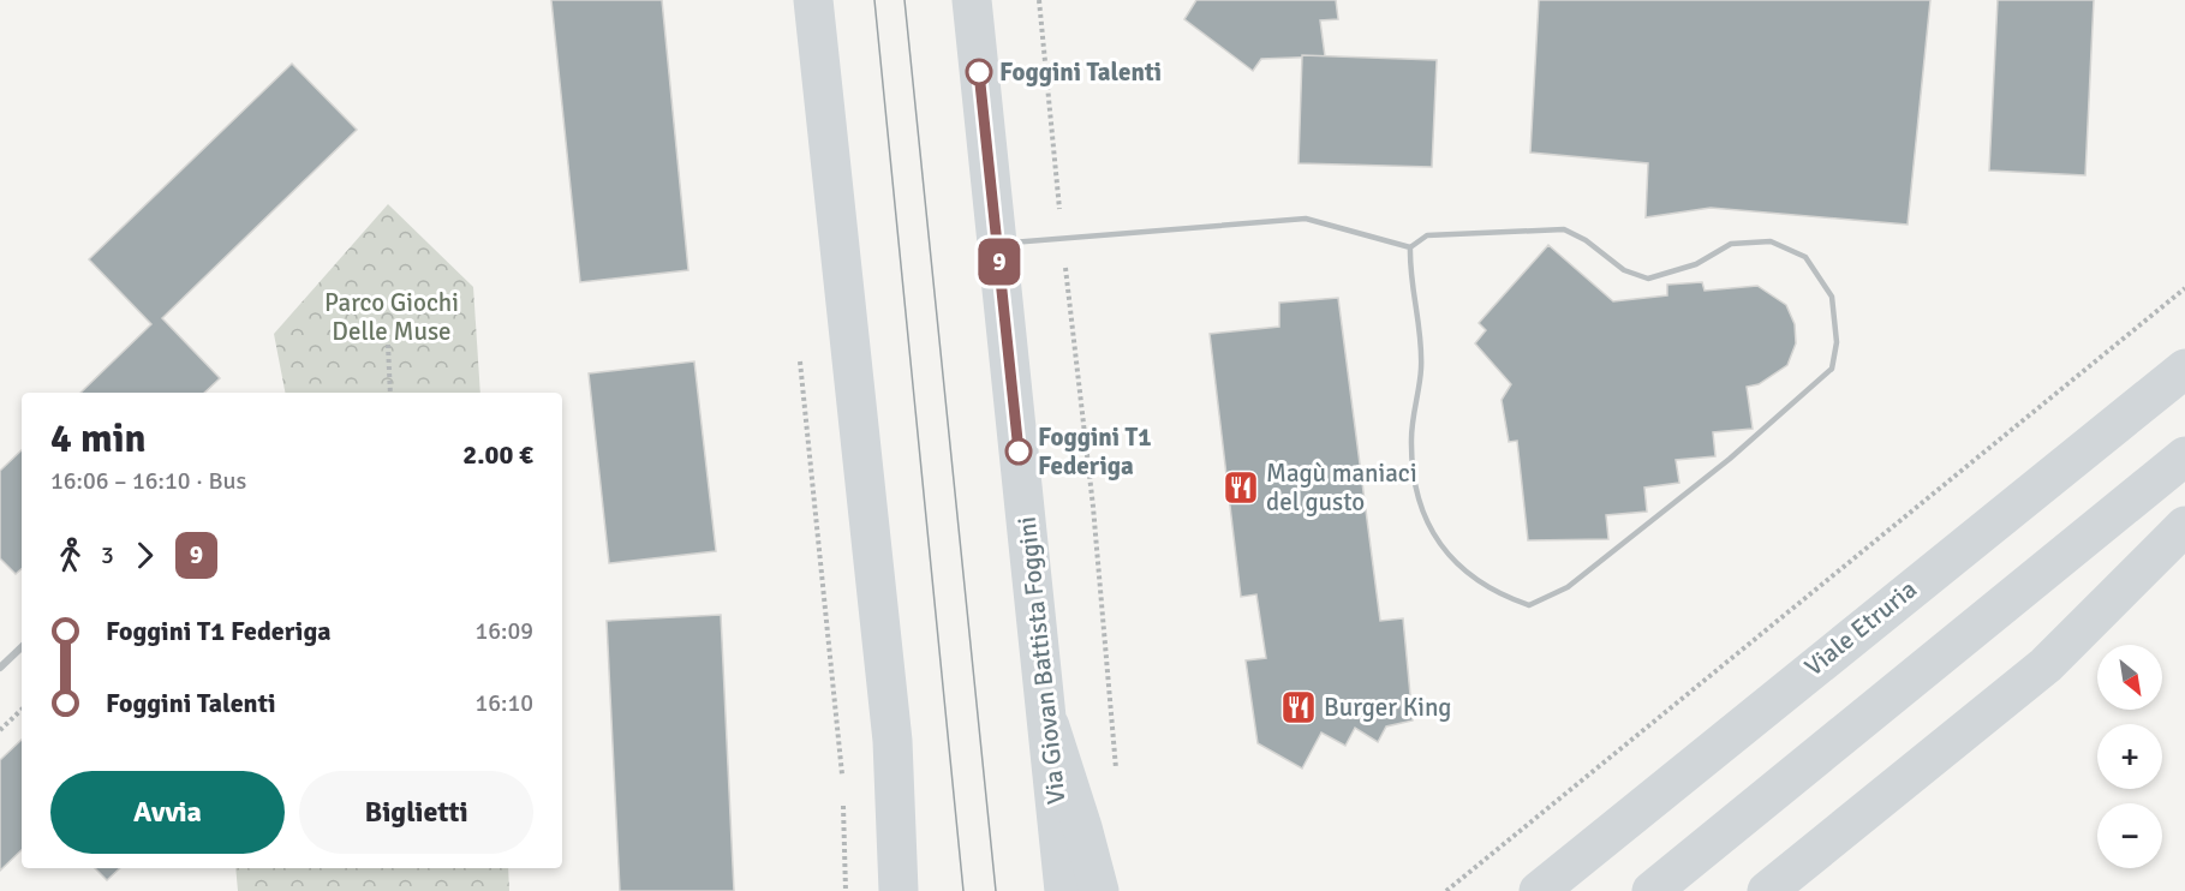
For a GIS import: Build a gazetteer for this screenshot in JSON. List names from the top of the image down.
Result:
{
  "streets": {
    "main road": ["Viale Etruria", "Via Giovan Battista Foggini"]
  },
  "parks": ["Parco Giochi Delle Muse"],
  "places": {
    "other": ["Foggini Talenti", "Foggini T1 Federiga"],
    "restaurant": ["Magù maniaci del gusto", "Burger King"]
  },
  "lines": ["bus line 9"],
  "north": "bottom right",
  "page": {
    "on_map": "9",
    "heading": ["4 min", "16:06 – 16:10 · Bus", "2.00 €"],
    "legs": ["3", "9"],
    "list": [
      {
        "name": "Foggini T1 Federiga",
        "value": "16:09"
      },
      {
        "name": "Foggini Talenti",
        "value": "16:10"
      }
    ],
    "map_buttons": ["+", "−"],
    "buttons": ["Avvia", "Biglietti"]
  }
}
